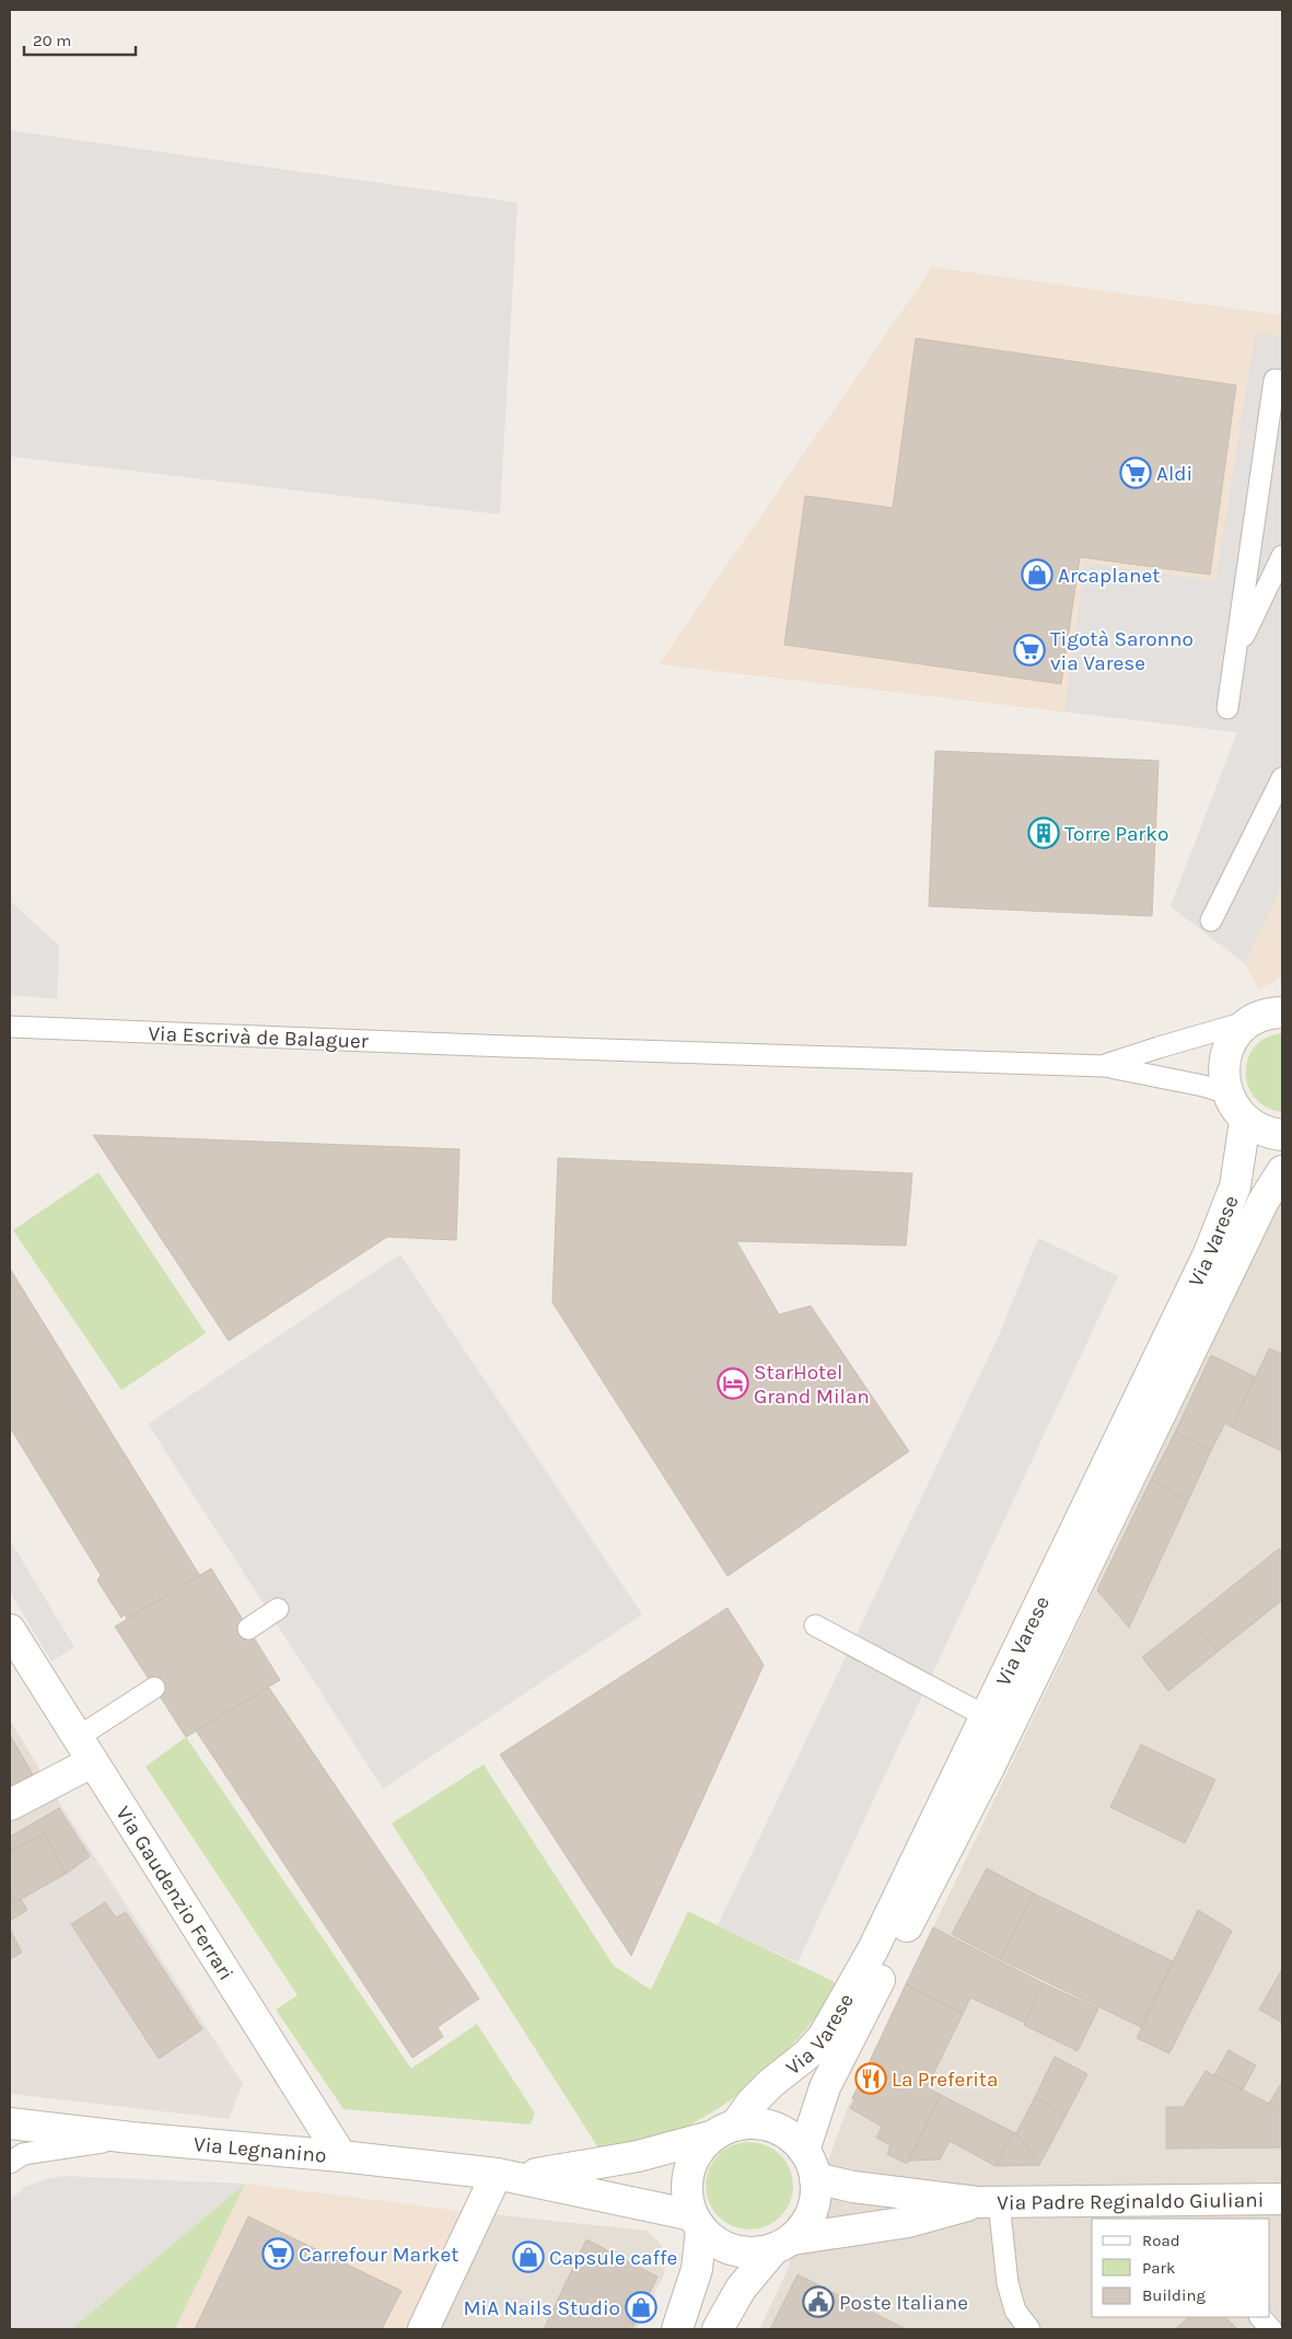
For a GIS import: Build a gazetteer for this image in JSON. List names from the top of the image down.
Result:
{
  "streets": {
    "street": [
      "Via Varese",
      "Via Gaudenzio Ferrari",
      "Via Legnanino",
      "Via Padre Reginaldo Giuliani"
    ],
    "lane": ["Via Escrivà de Balaguer"]
  },
  "crossings": [
    ["Via Varese", "Via Legnanino"],
    ["Via Varese", "Via Padre Reginaldo Giuliani"],
    ["Via Gaudenzio Ferrari", "Via Legnanino"],
    ["Via Legnanino", "Via Padre Reginaldo Giuliani"]
  ],
  "places": {
    "supermarket": ["Aldi", "Tigotà Saronno via Varese", "Carrefour Market"],
    "shop": ["Arcaplanet", "Capsule caffe", "MiA Nails Studio"],
    "building": ["Torre Parko"],
    "hotel": ["StarHotel Grand Milan"],
    "restaurant": ["La Preferita"],
    "public building": ["Poste Italiane"]
  },
  "legend": ["Road", "Park", "Building"],
  "scale_bar": "20 m"
}
